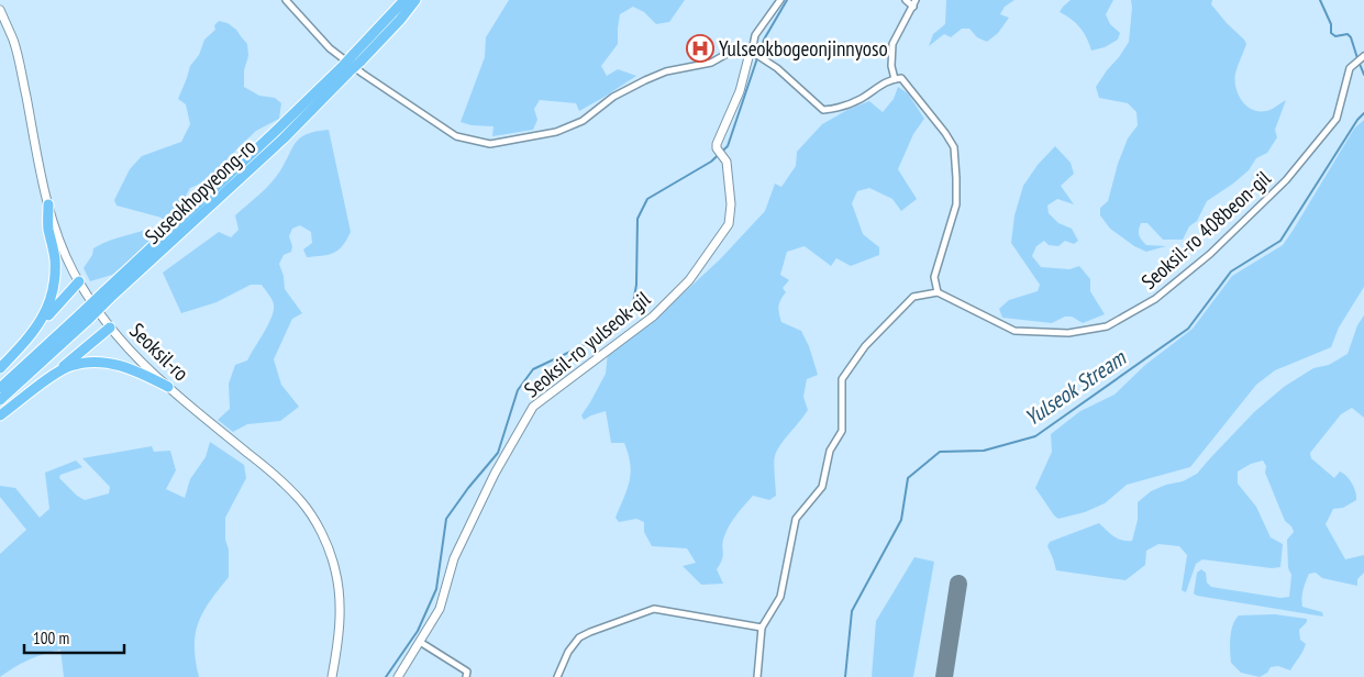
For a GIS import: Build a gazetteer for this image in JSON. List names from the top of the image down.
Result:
{
  "streets": {
    "highway": ["Suseokhopyeong-ro"],
    "street": ["Seoksil-ro 408beon-gil", "Seoksil-ro yulseok-gil", "Seoksil-ro"]
  },
  "water": ["Yulseok Stream"],
  "places": {
    "hospital": ["Yulseokbogeonjinnyoso"]
  },
  "scale_bar": "100 m"
}
